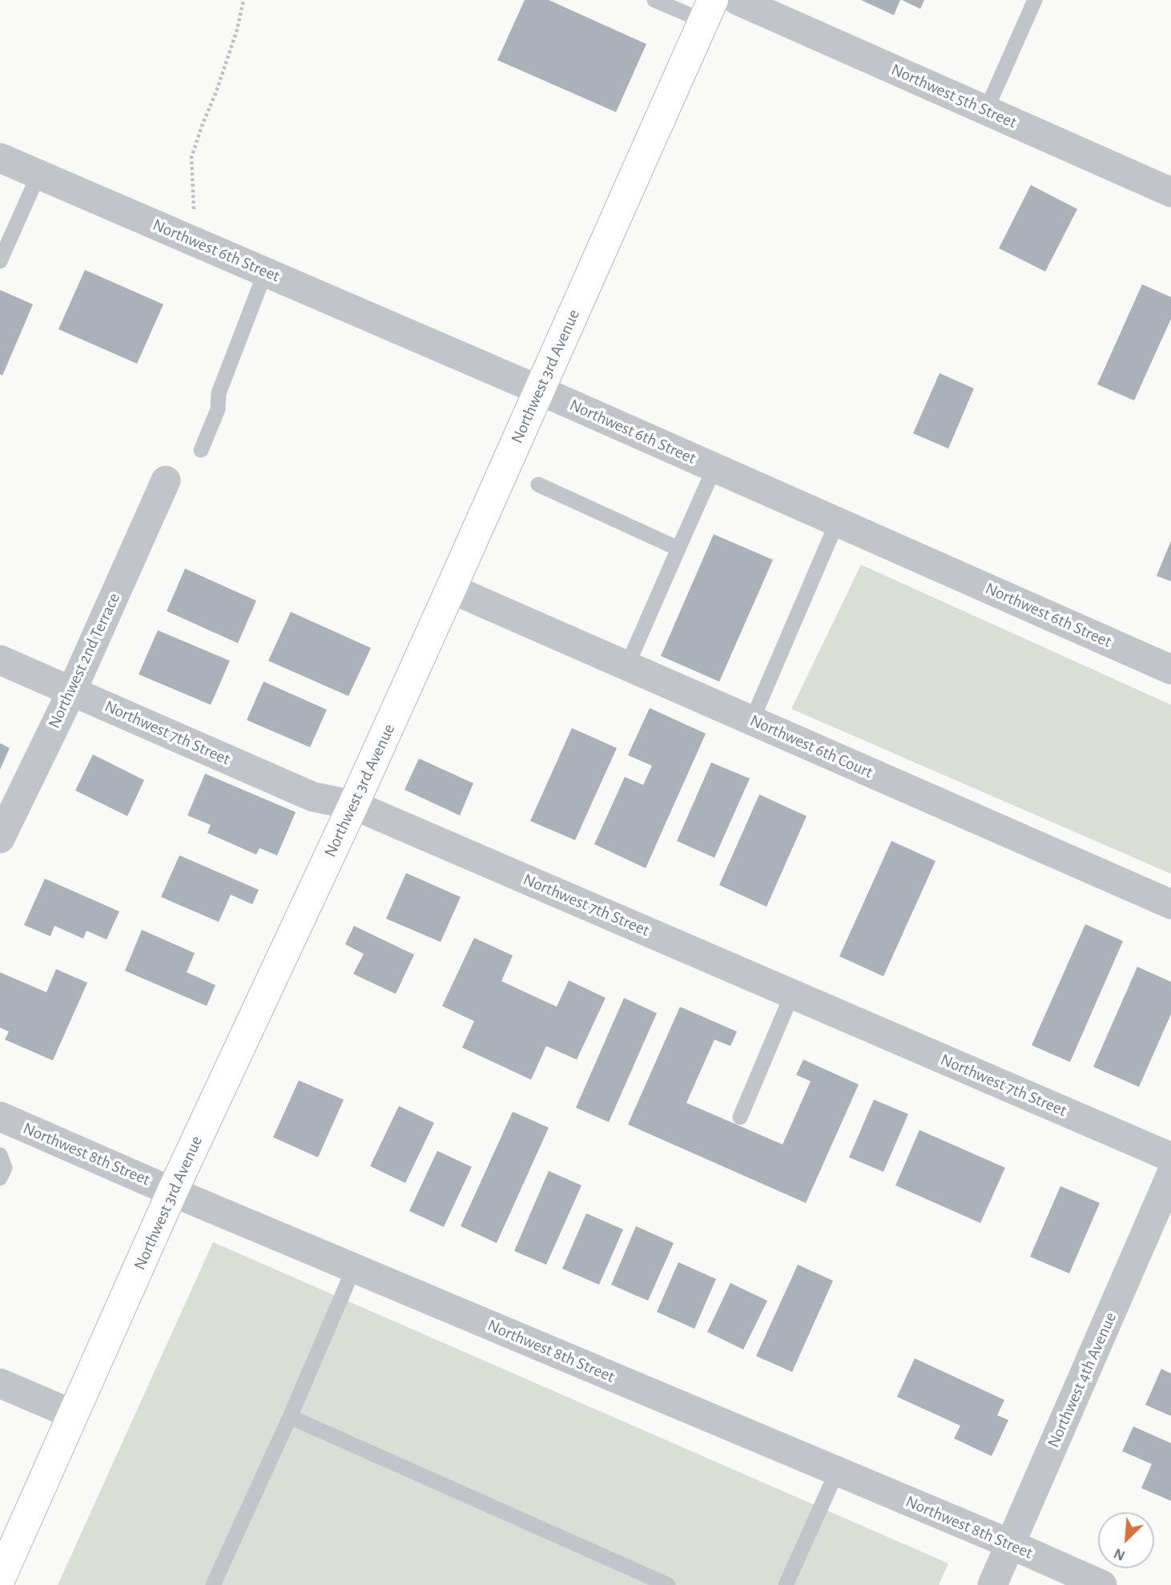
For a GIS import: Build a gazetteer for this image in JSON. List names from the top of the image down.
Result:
{
  "streets": {
    "street": [
      "Northwest 5th Street",
      "Northwest 6th Street",
      "Northwest 3rd Avenue",
      "Northwest 2nd Terrace",
      "Northwest 7th Street",
      "Northwest 6th Court",
      "Northwest 8th Street",
      "Northwest 4th Avenue"
    ]
  },
  "crossings": [
    ["Northwest 6th Street", "Northwest 3rd Avenue"],
    ["Northwest 3rd Avenue", "Northwest 7th Street"],
    ["Northwest 3rd Avenue", "Northwest 6th Court"],
    ["Northwest 3rd Avenue", "Northwest 8th Street"],
    ["Northwest 2nd Terrace", "Northwest 7th Street"],
    ["Northwest 8th Street", "Northwest 4th Avenue"]
  ],
  "north": "bottom left"
}
